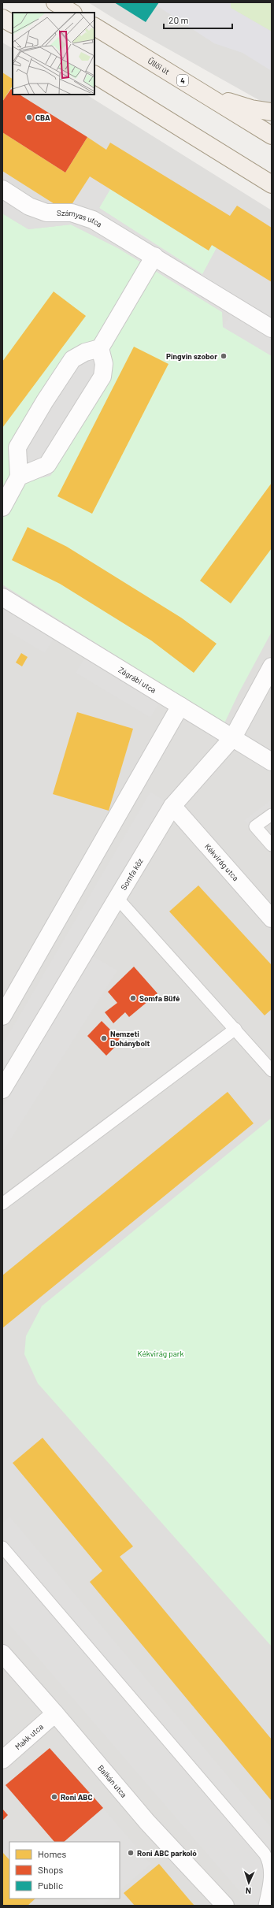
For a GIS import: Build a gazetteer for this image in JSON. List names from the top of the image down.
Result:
{
  "streets": {
    "main road": ["Üllői út", "4"],
    "street": [
      "Szárnyas utca",
      "Zágrábi utca",
      "Kékvirág utca",
      "Somfa köz",
      "Makk utca",
      "Balkán utca"
    ]
  },
  "crossings": [
    ["Zágrábi utca", "Somfa köz"],
    ["Kékvirág utca", "Somfa köz"],
    ["Makk utca", "Balkán utca"]
  ],
  "parks": ["Kékvirág park"],
  "places": [
    "CBA",
    "Pingvin szobor",
    "Somfa Büfé",
    "Nemzeti Dohánybolt",
    "Roni ABC",
    "Roni ABC parkoló"
  ],
  "legend": ["Homes", "Shops", "Public"],
  "scale_bar": "20 m",
  "north": "bottom"
}
